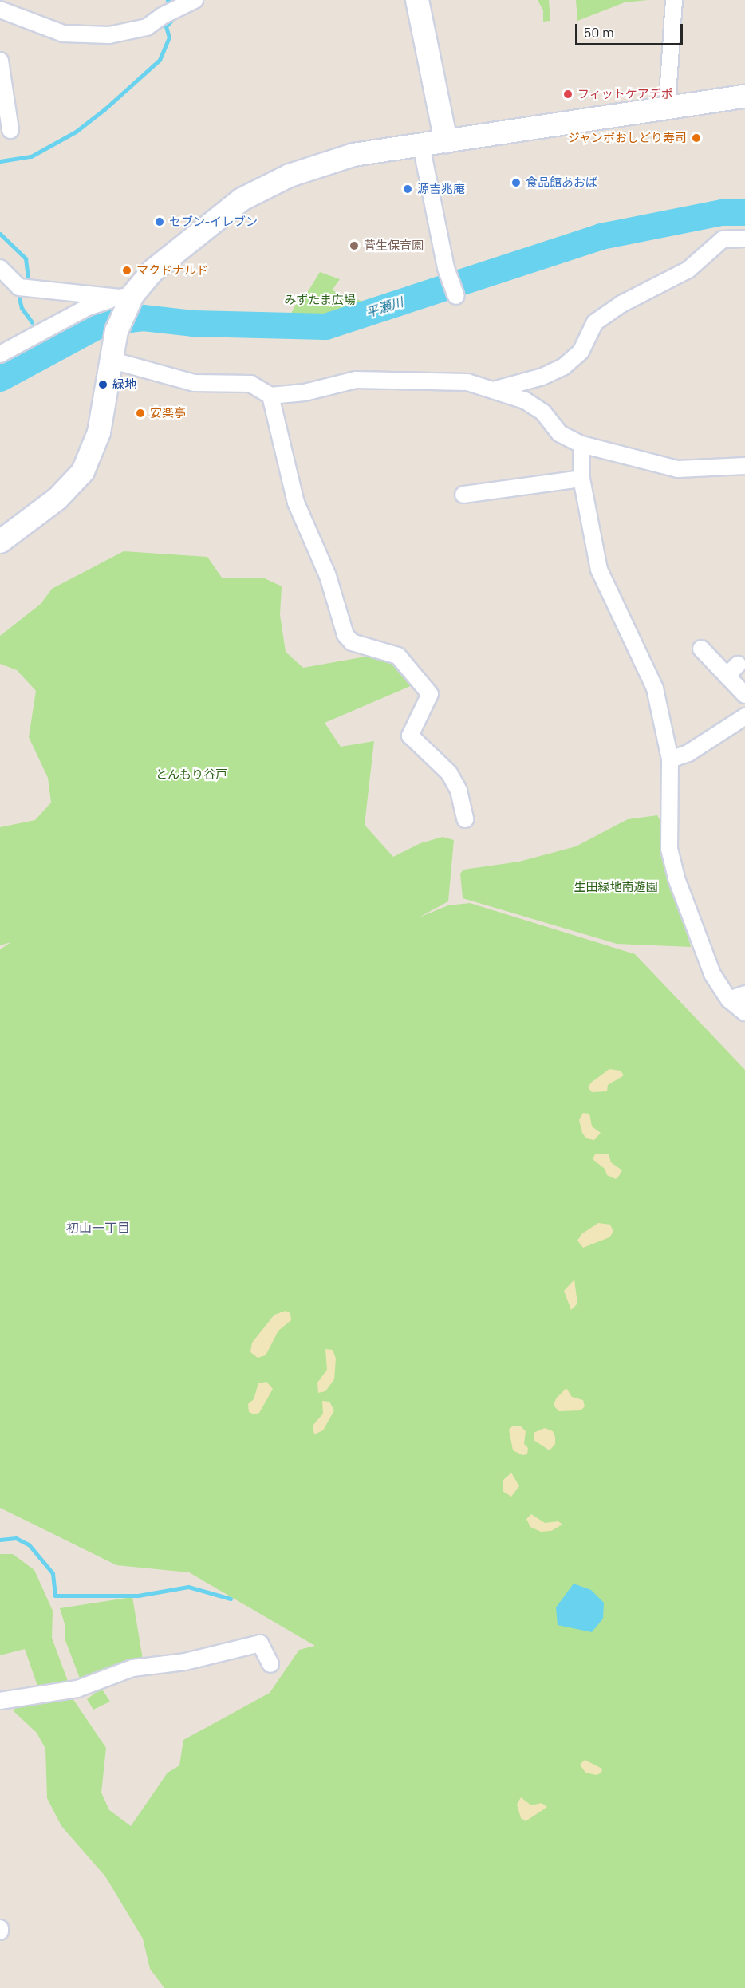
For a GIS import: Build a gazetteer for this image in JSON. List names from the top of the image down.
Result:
{
  "districts": ["初山一丁目"],
  "water": ["平瀬川"],
  "parks": ["みずたま広場", "とんもり谷戸", "生田緑地南遊園"],
  "places": [
    "フィットケアデポ",
    "ジャンボおしどり寿司",
    "食品館あおば",
    "源吉兆庵",
    "セブン-イレブン",
    "菅生保育園",
    "マクドナルド",
    "緑地",
    "安楽亭"
  ],
  "scale_bar": "50 m"
}
